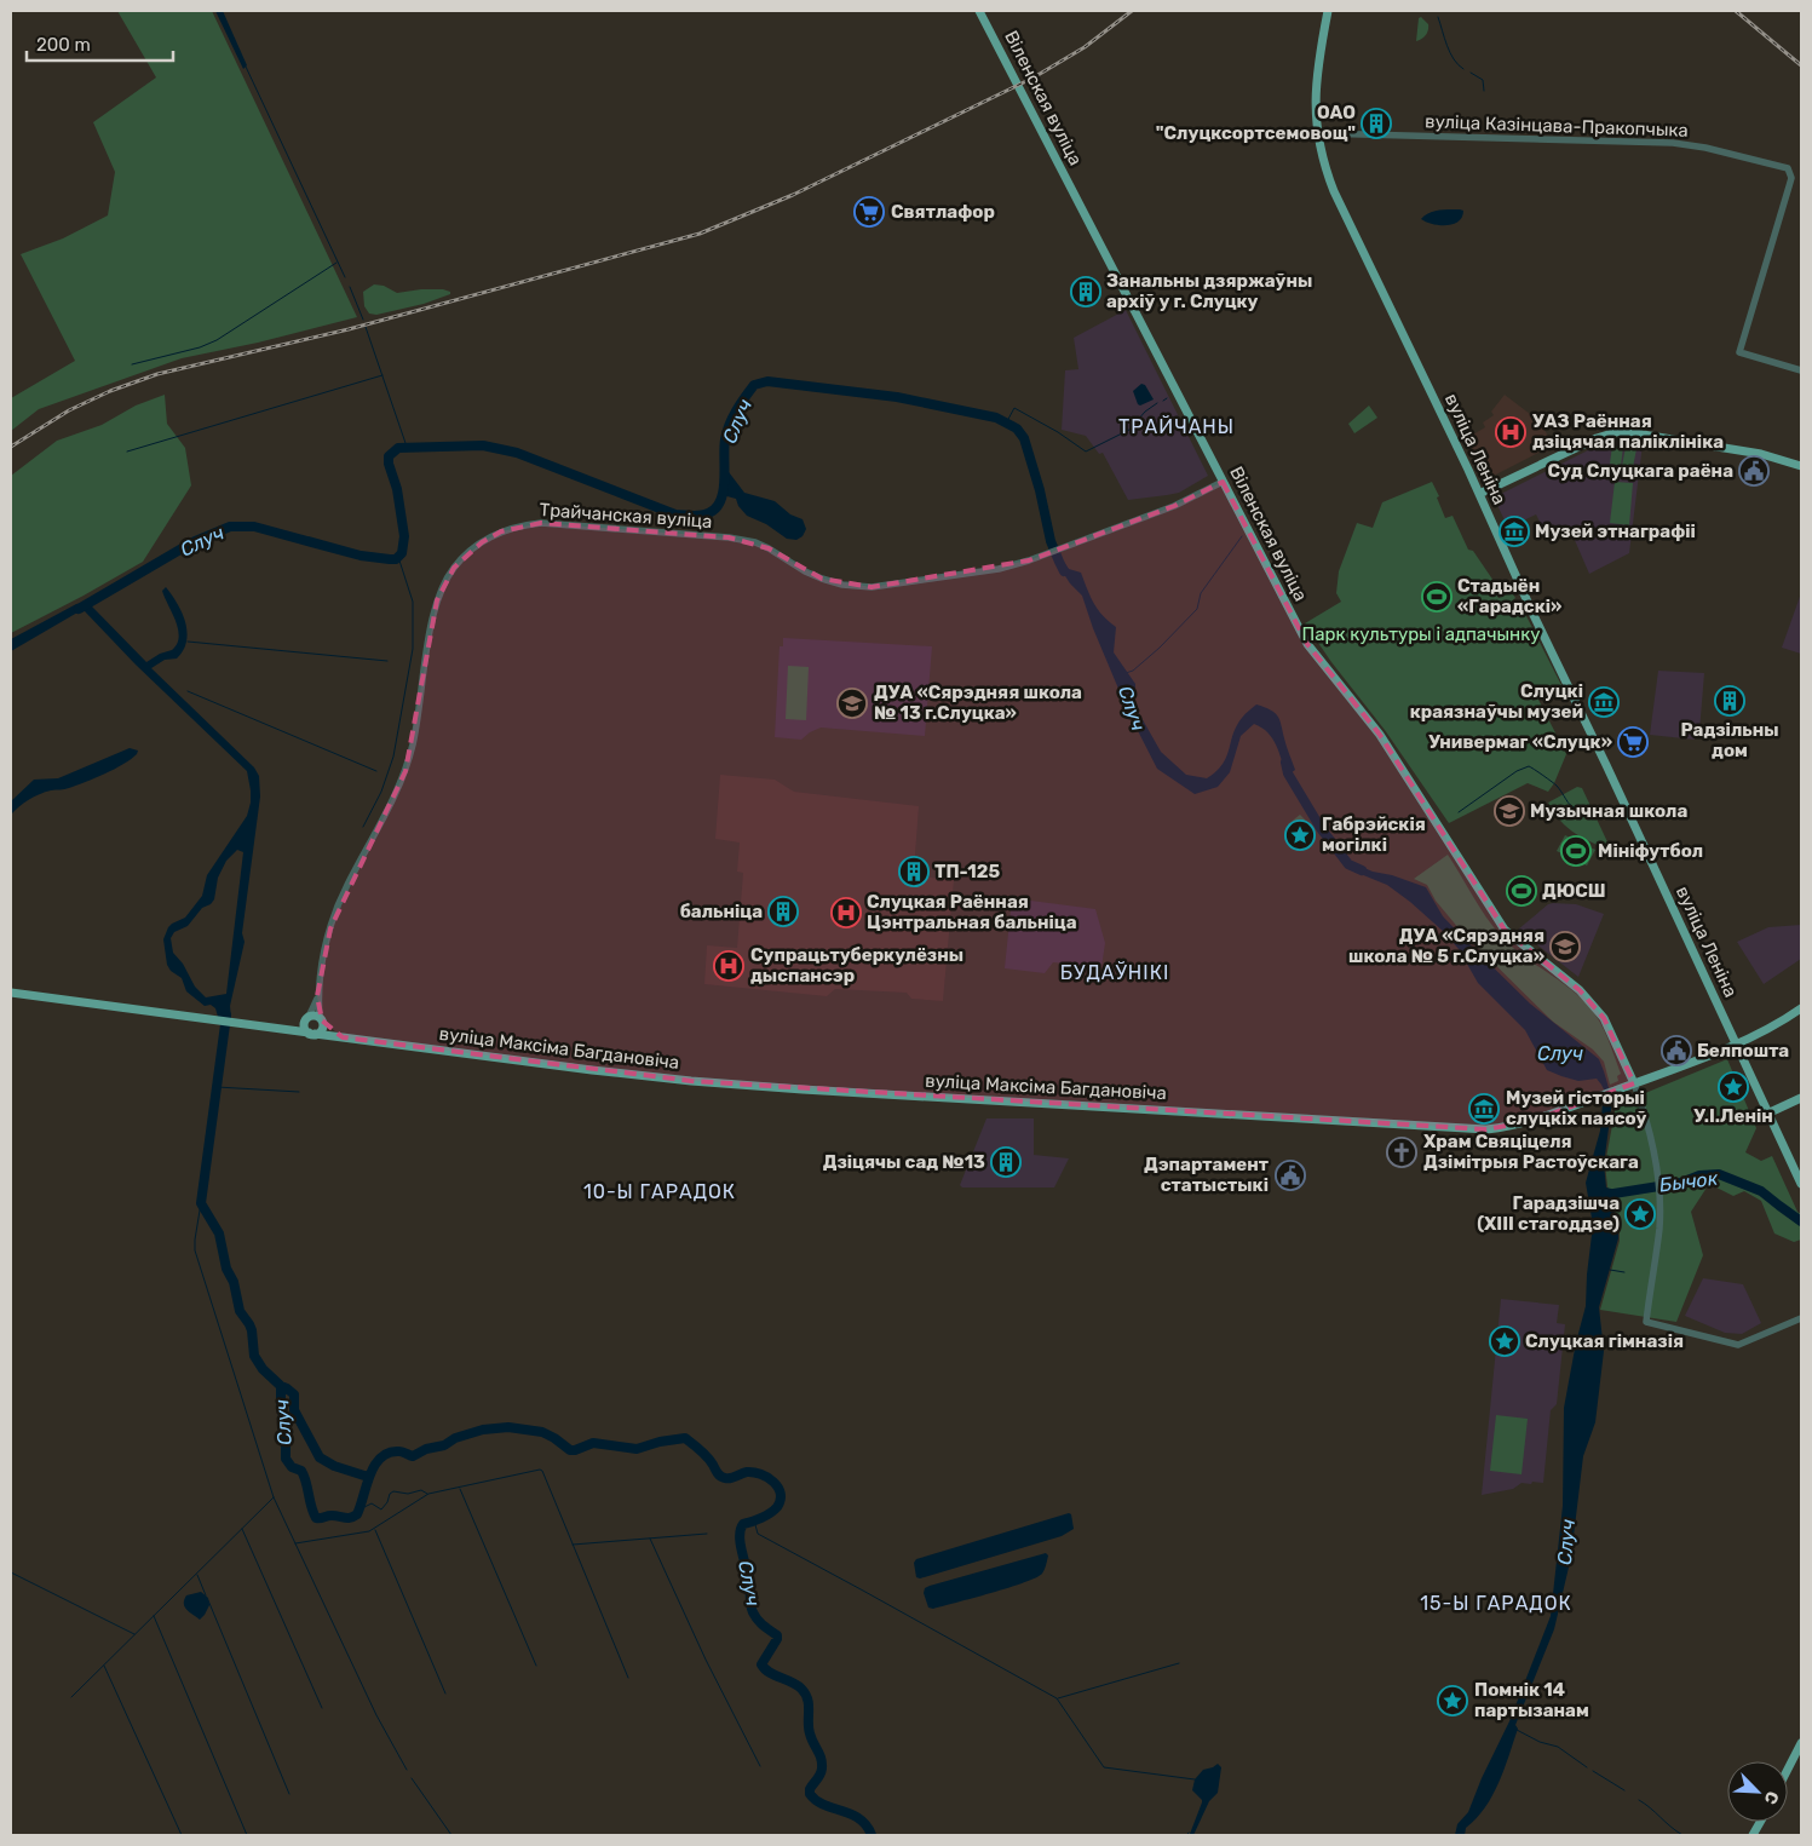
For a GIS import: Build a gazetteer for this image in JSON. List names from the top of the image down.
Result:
{
  "streets": {
    "main road": ["Віленская вуліца", "вуліца Леніна", "вуліца Максіма Багдановіча"],
    "street": ["вуліца Казінцава-Пракопчыка", "Трайчанская вуліца"]
  },
  "crossings": [
    ["Віленская вуліца", "Трайчанская вуліца"],
    ["Віленская вуліца", "вуліца Максіма Багдановіча"],
    ["вуліца Казінцава-Пракопчыка", "вуліца Леніна"],
    ["вуліца Леніна", "вуліца Максіма Багдановіча"],
    ["Трайчанская вуліца", "вуліца Максіма Багдановіча"]
  ],
  "districts": [
    "ТРАЙЧАНЫ",
    "БУДАЎНІКІ",
    "10-Ы ГАРАДОК",
    "15-Ы ГАРАДОК"
  ],
  "water": ["Случ", "Бычок"],
  "parks": ["Парк культуры і адпачынку"],
  "places": {
    "building": [
      "ОАО \"Слуцксортсемовощ\"",
      "Занальны дзяржаўны архіў у г. Слуцку",
      "Радзільны дом",
      "ТП-125",
      "бальніца",
      "Дзіцячы сад №13"
    ],
    "supermarket": ["Святлафор", "Универмаг «Слуцк»"],
    "hospital": ["УАЗ Раённая дзіцячая паліклініка", "Слуцкая Раённая Цэнтральная бальніца", "Супрацьтуберкулёзны дыспансэр"],
    "public building": ["Суд Слуцкага раёна", "Белпошта", "Дэпартамент статыстыкі"],
    "museum": ["Музей этнаграфіі", "Слуцкі краязнаўчы музей", "Музей гісторыі слуцкіх паясоў"],
    "sports": ["Стадыён «Гарадскі»", "Мініфутбол", "ДЮСШ"],
    "school or university": ["ДУА «Сярэдняя школа № 13 г.Слуцка»", "Музычная школа", "ДУА «Сярэдняя школа № 5 г.Слуцка»"],
    "place": [
      "Габрэйскія могілкі",
      "У.І.Ленін",
      "Гарадзішча (XIII стагоддзе)",
      "Слуцкая гімназія",
      "Помнік 14 партызанам"
    ],
    "church": ["Храм Свяціцеля Дзімітрыя Растоўскага"]
  },
  "scale_bar": "200 m",
  "north": "bottom right"
}
